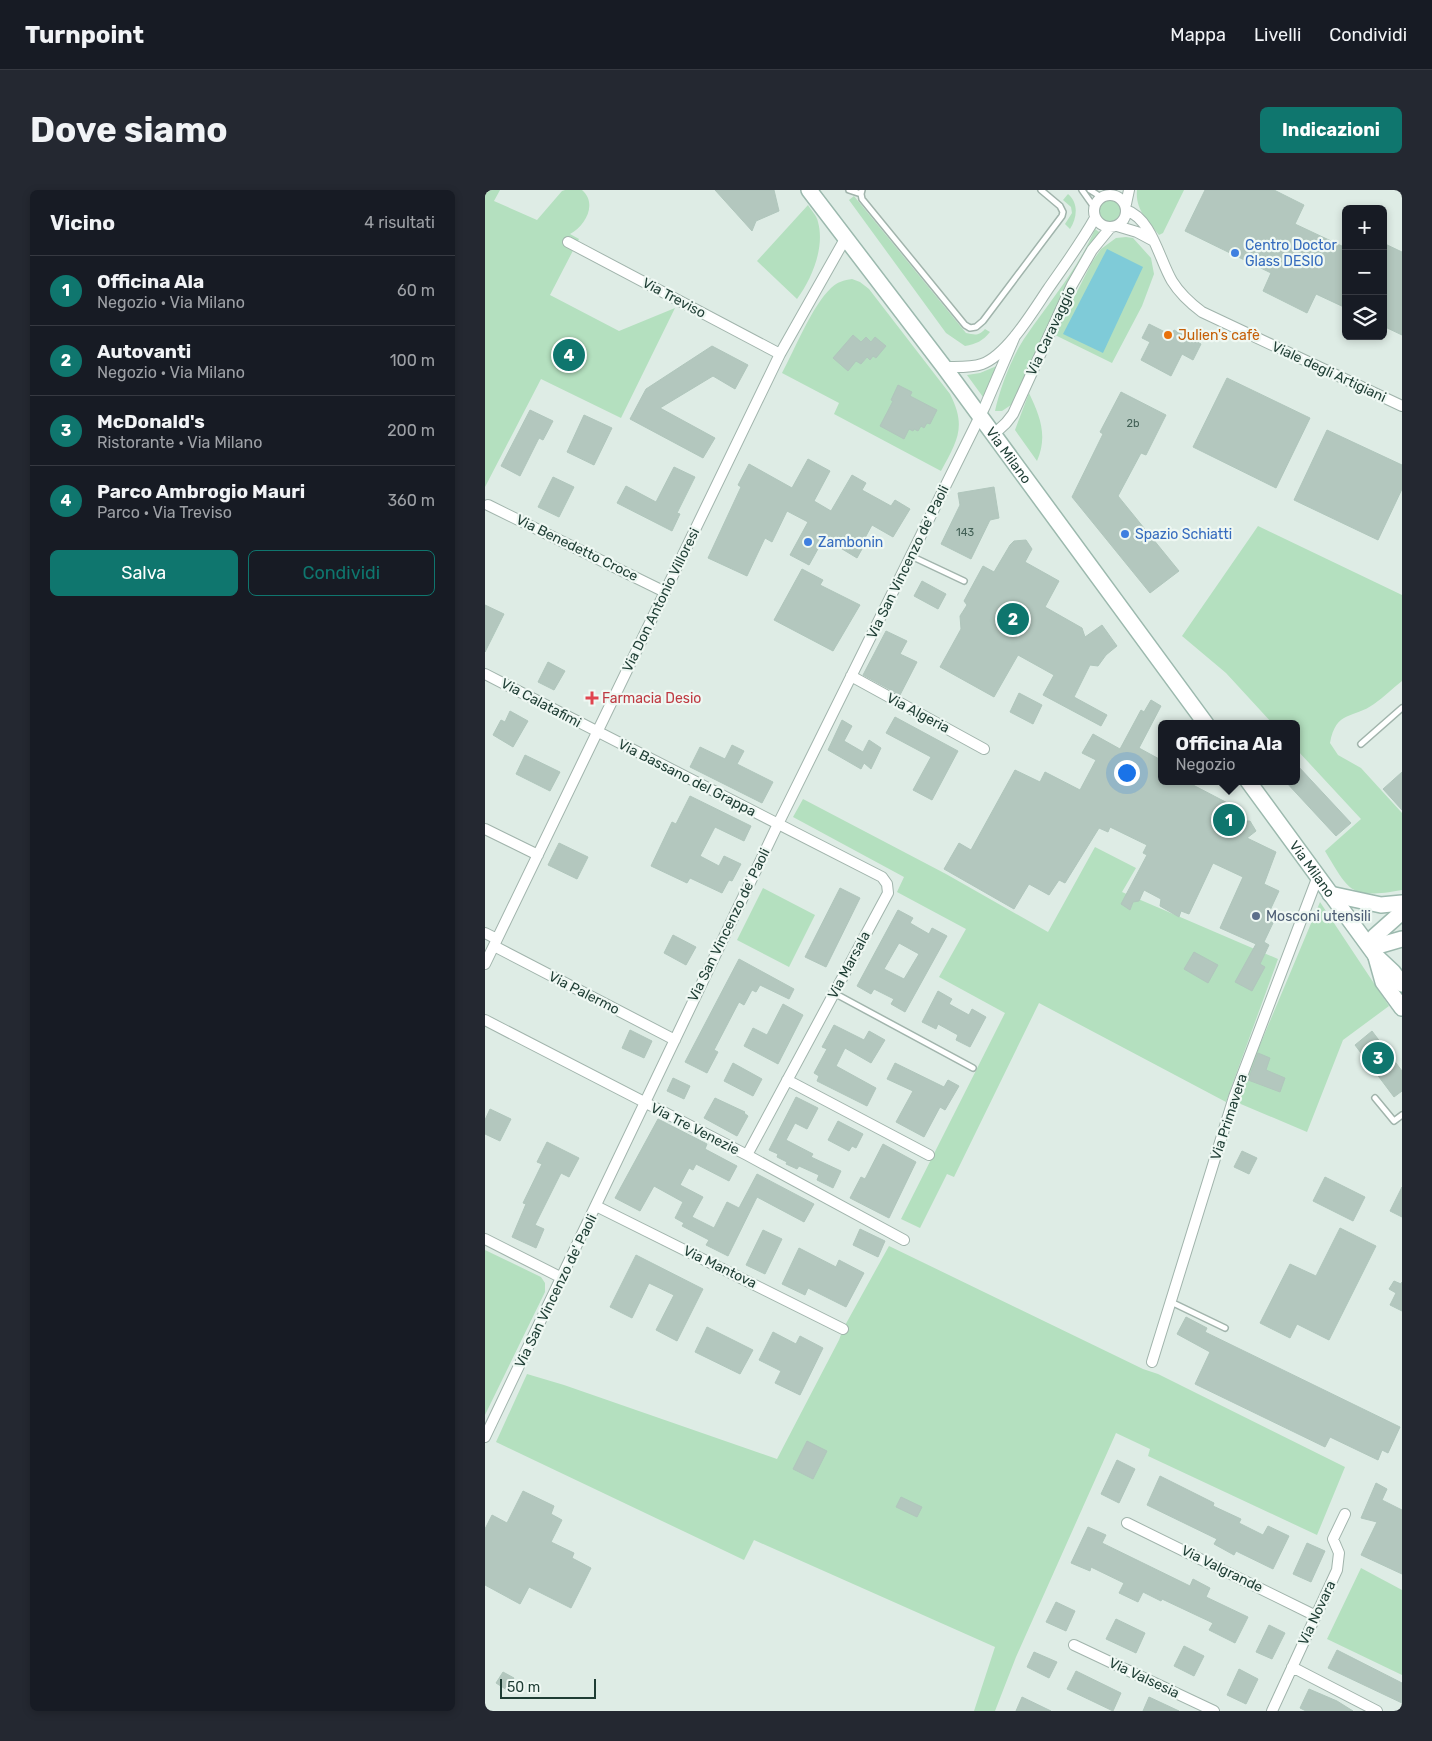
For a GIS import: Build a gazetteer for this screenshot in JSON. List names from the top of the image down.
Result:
{
  "streets": {
    "main road": ["Via Milano"],
    "street": [
      "Via Treviso",
      "Via Caravaggio",
      "Viale degli Artigiani",
      "Via Benedetto Croce",
      "Via San Vincenzo de' Paoli",
      "Via Don Antonio Villoresi",
      "Via Calatafimi",
      "Via Algeria",
      "Via Bassano del Grappa",
      "Via Marsala",
      "Via Palermo",
      "Via Primavera",
      "Via Tre Venezie",
      "Via Mantova",
      "Via Valgrande",
      "Via Novara",
      "Via Valsesia"
    ]
  },
  "crossings": [
    ["Via Treviso", "Via Don Antonio Villoresi"],
    ["Via Caravaggio", "Viale degli Artigiani"],
    ["Via Caravaggio", "Via Milano"],
    ["Via Caravaggio", "Via San Vincenzo de' Paoli"],
    ["Via Milano", "Via San Vincenzo de' Paoli"],
    ["Via Milano", "Via Don Antonio Villoresi"],
    ["Via Milano", "Via Primavera"],
    ["Via Benedetto Croce", "Via Don Antonio Villoresi"],
    ["Via San Vincenzo de' Paoli", "Via Algeria"],
    ["Via San Vincenzo de' Paoli", "Via Bassano del Grappa"],
    ["Via San Vincenzo de' Paoli", "Via Marsala"],
    ["Via San Vincenzo de' Paoli", "Via Palermo"],
    ["Via San Vincenzo de' Paoli", "Via Tre Venezie"],
    ["Via San Vincenzo de' Paoli", "Via Mantova"],
    ["Via Don Antonio Villoresi", "Via Calatafimi"],
    ["Via Don Antonio Villoresi", "Via Bassano del Grappa"],
    ["Via Don Antonio Villoresi", "Via Palermo"],
    ["Via Calatafimi", "Via Bassano del Grappa"],
    ["Via Bassano del Grappa", "Via Marsala"],
    ["Via Marsala", "Via Tre Venezie"],
    ["Via Valgrande", "Via Novara"]
  ],
  "places": {
    "other": [
      "Centro Doctor Glass DESIO",
      "Julien's cafè",
      "Spazio Schiatti",
      "Zambonin",
      "Mosconi utensili"
    ],
    "health": ["Farmacia Desio"]
  },
  "house_numbers": ["2b", "143"],
  "scale_bar": "50 m",
  "page": {
    "header": "Turnpoint",
    "nav": ["Mappa", "Livelli", "Condividi"],
    "buttons": [
      "Indicazioni",
      ["Salva", "Condividi"]
    ],
    "title": "Dove siamo",
    "heading": ["Vicino", "4 risultati"],
    "map_buttons": ["+", "−"],
    "list": [
      {
        "mark": "1",
        "name": "Officina Ala",
        "note": "Negozio · Via Milano",
        "value": "60 m"
      },
      {
        "mark": "2",
        "name": "Autovanti",
        "note": "Negozio · Via Milano",
        "value": "100 m"
      },
      {
        "mark": "3",
        "name": "McDonald's",
        "note": "Ristorante · Via Milano",
        "value": "200 m"
      },
      {
        "mark": "4",
        "name": "Parco Ambrogio Mauri",
        "note": "Parco · Via Treviso",
        "value": "360 m"
      }
    ],
    "pins": [
      "4",
      "2",
      "1",
      "3"
    ],
    "popup": ["Officina Ala", "Negozio"],
    "scale": "50 m"
  }
}
